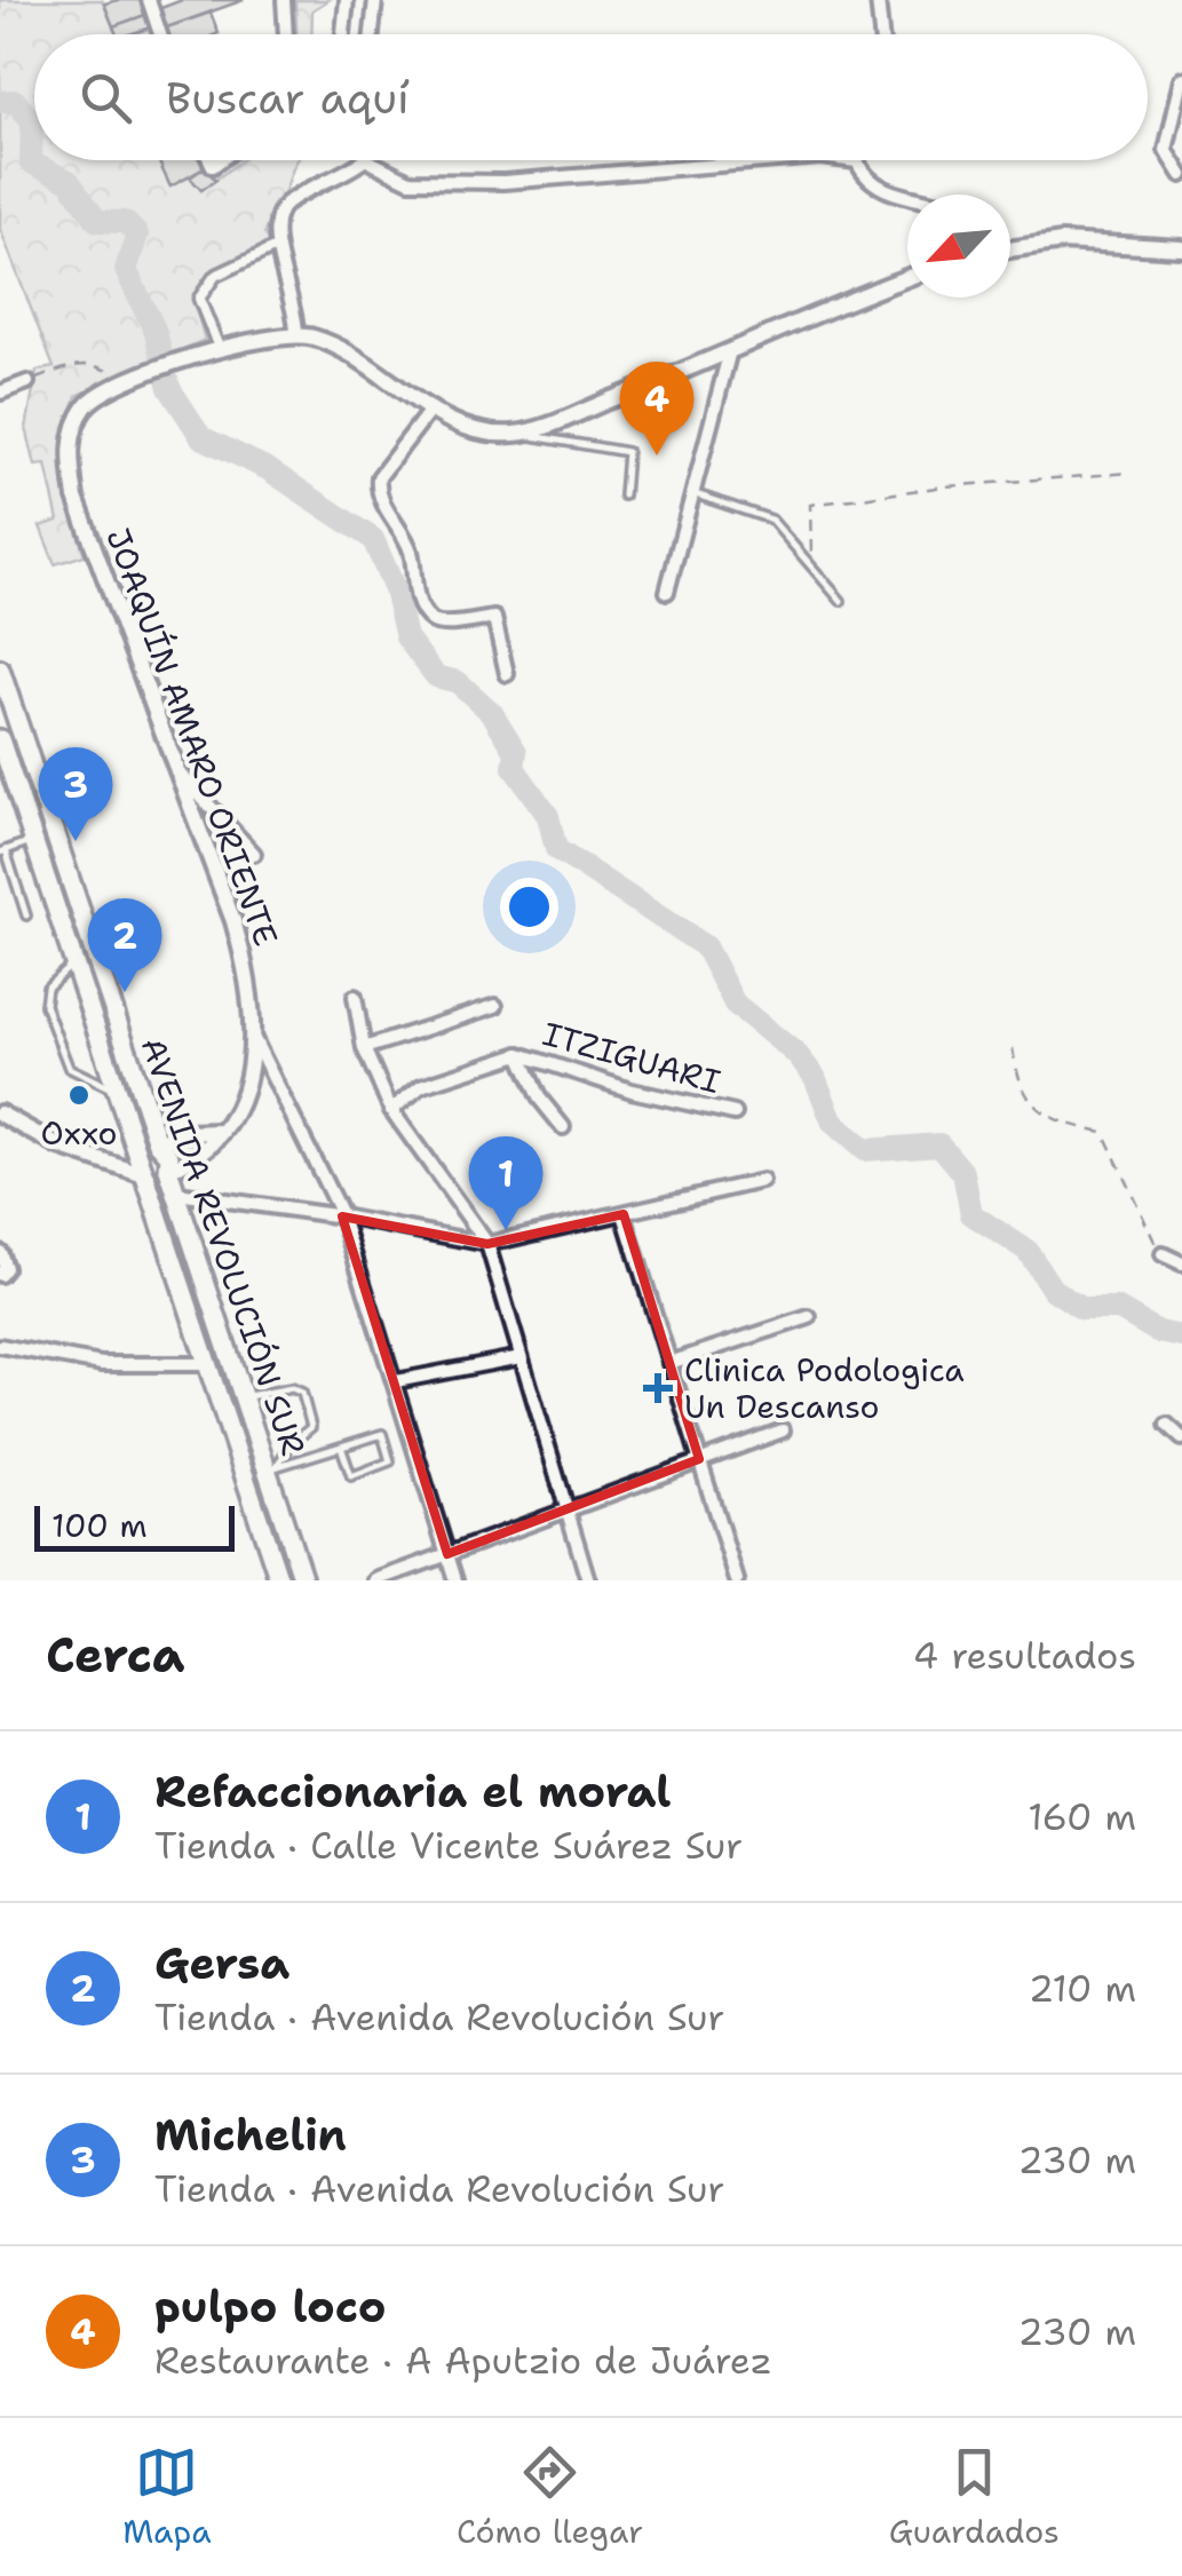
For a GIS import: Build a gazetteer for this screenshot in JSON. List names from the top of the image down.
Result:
{
  "streets": {
    "main road": ["AVENIDA REVOLUCIÓN SUR"],
    "street": ["JOAQUÍN AMARO ORIENTE", "ITZIGUARI"]
  },
  "places": {
    "other": ["Oxxo"],
    "health": ["Clinica Podologica Un Descanso"]
  },
  "scale_bar": "100 m",
  "north": "bottom left",
  "page": {
    "search": "Buscar aquí",
    "pins": [
      "4",
      "3",
      "2",
      "1"
    ],
    "scale": "100 m",
    "heading": ["Cerca", "4 resultados"],
    "list": [
      {
        "mark": "1",
        "name": "Refaccionaria el moral",
        "note": "Tienda · Calle Vicente Suárez Sur",
        "value": "160 m"
      },
      {
        "mark": "2",
        "name": "Gersa",
        "note": "Tienda · Avenida Revolución Sur",
        "value": "210 m"
      },
      {
        "mark": "3",
        "name": "Michelin",
        "note": "Tienda · Avenida Revolución Sur",
        "value": "230 m"
      },
      {
        "mark": "4",
        "name": "pulpo loco",
        "note": "Restaurante · A Aputzio de Juárez",
        "value": "230 m"
      }
    ],
    "nav": ["Mapa", "Cómo llegar", "Guardados"]
  }
}
